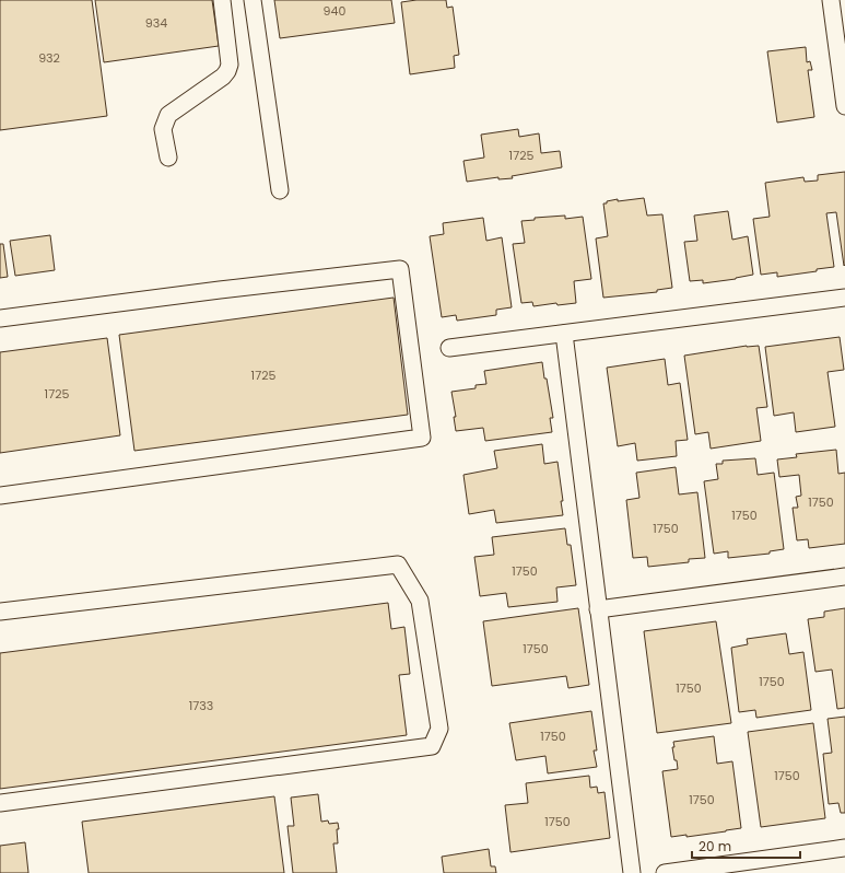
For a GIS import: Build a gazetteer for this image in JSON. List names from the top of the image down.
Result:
{
  "house_numbers": [
    "940",
    "934",
    "932",
    "1725",
    "1725",
    "1725",
    "1750",
    "1750",
    "1750",
    "1750",
    "1750",
    "1750",
    "1750",
    "1733",
    "1750",
    "1750",
    "1750",
    "1750"
  ],
  "scale_bar": "20 m"
}
